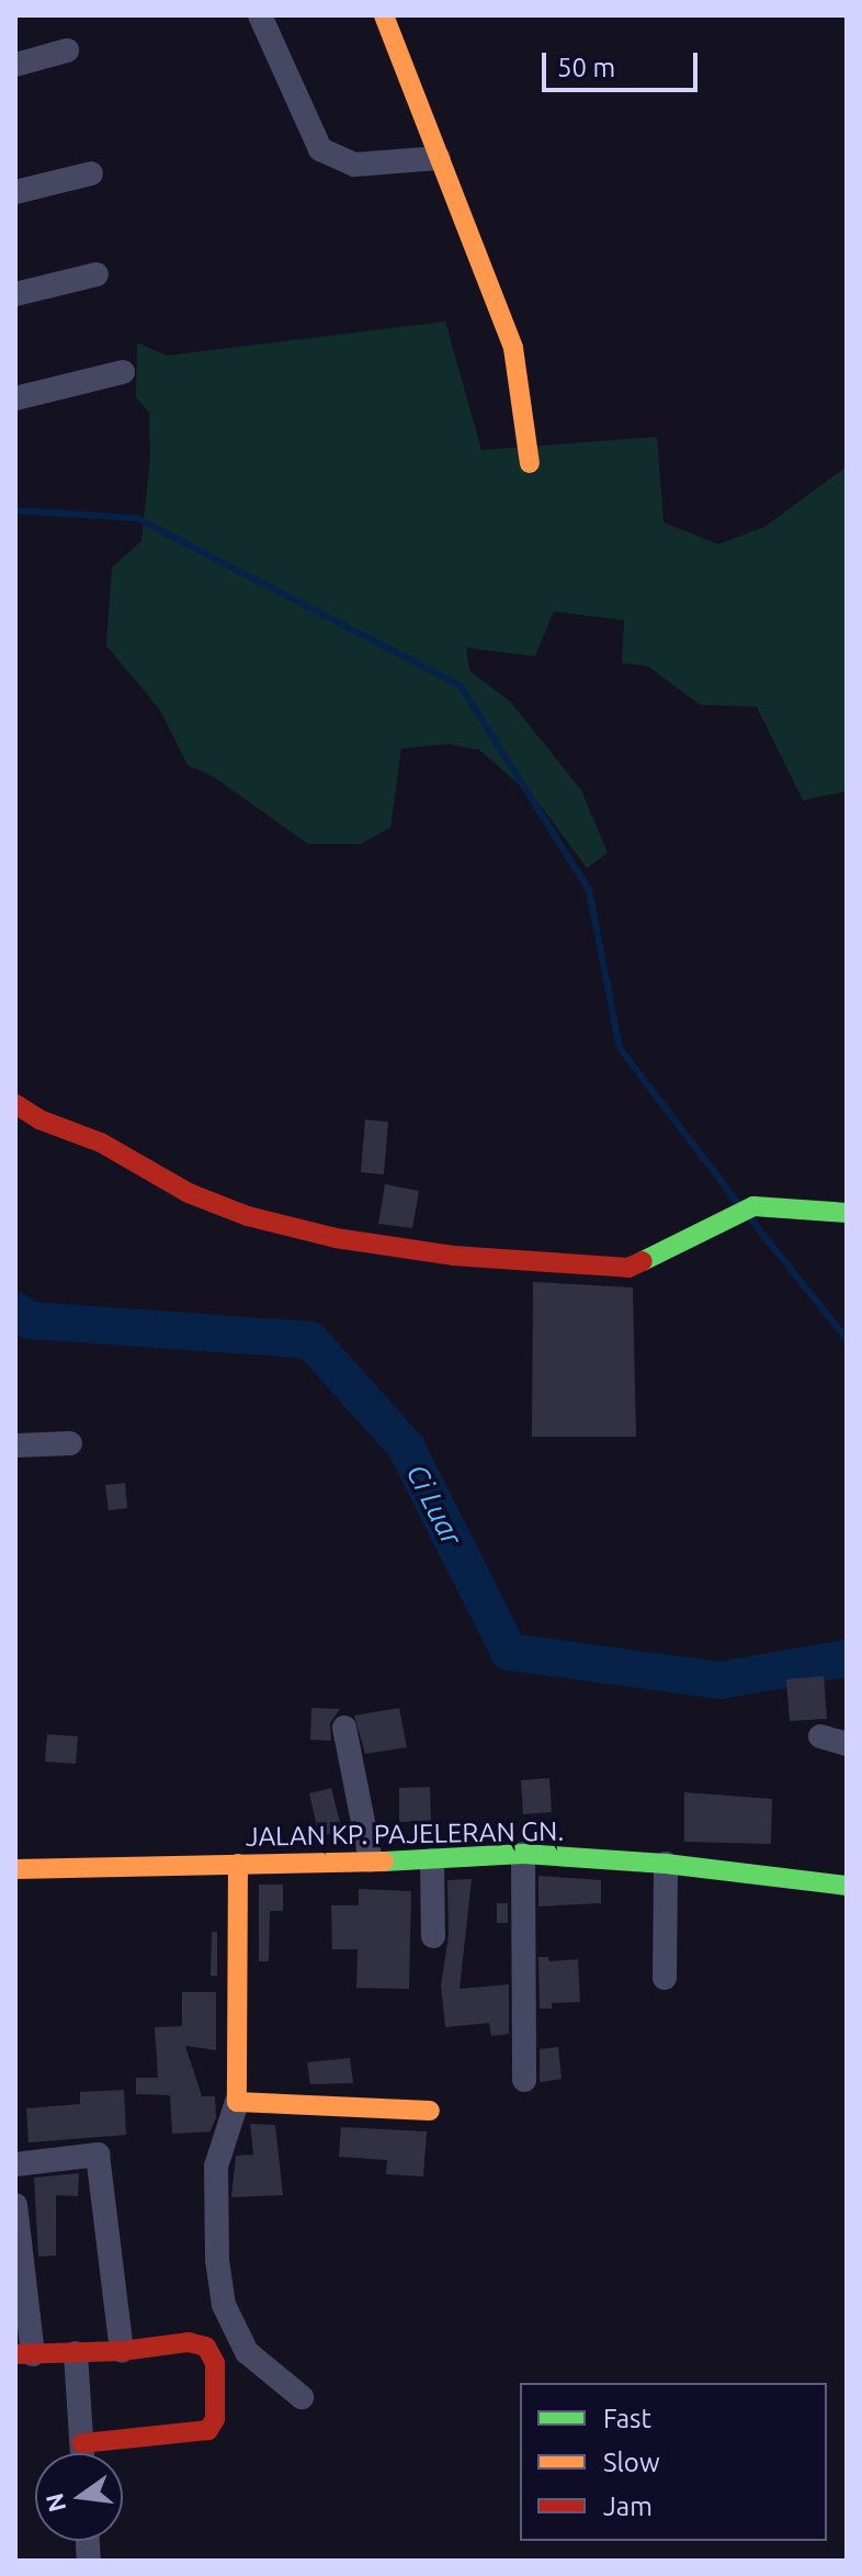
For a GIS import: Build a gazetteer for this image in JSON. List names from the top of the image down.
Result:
{
  "streets": {
    "street": ["JALAN KP. PAJELERAN GN."]
  },
  "water": ["Ci Luar"],
  "legend": ["Fast", "Slow", "Jam"],
  "scale_bar": "50 m",
  "north": "left"
}
